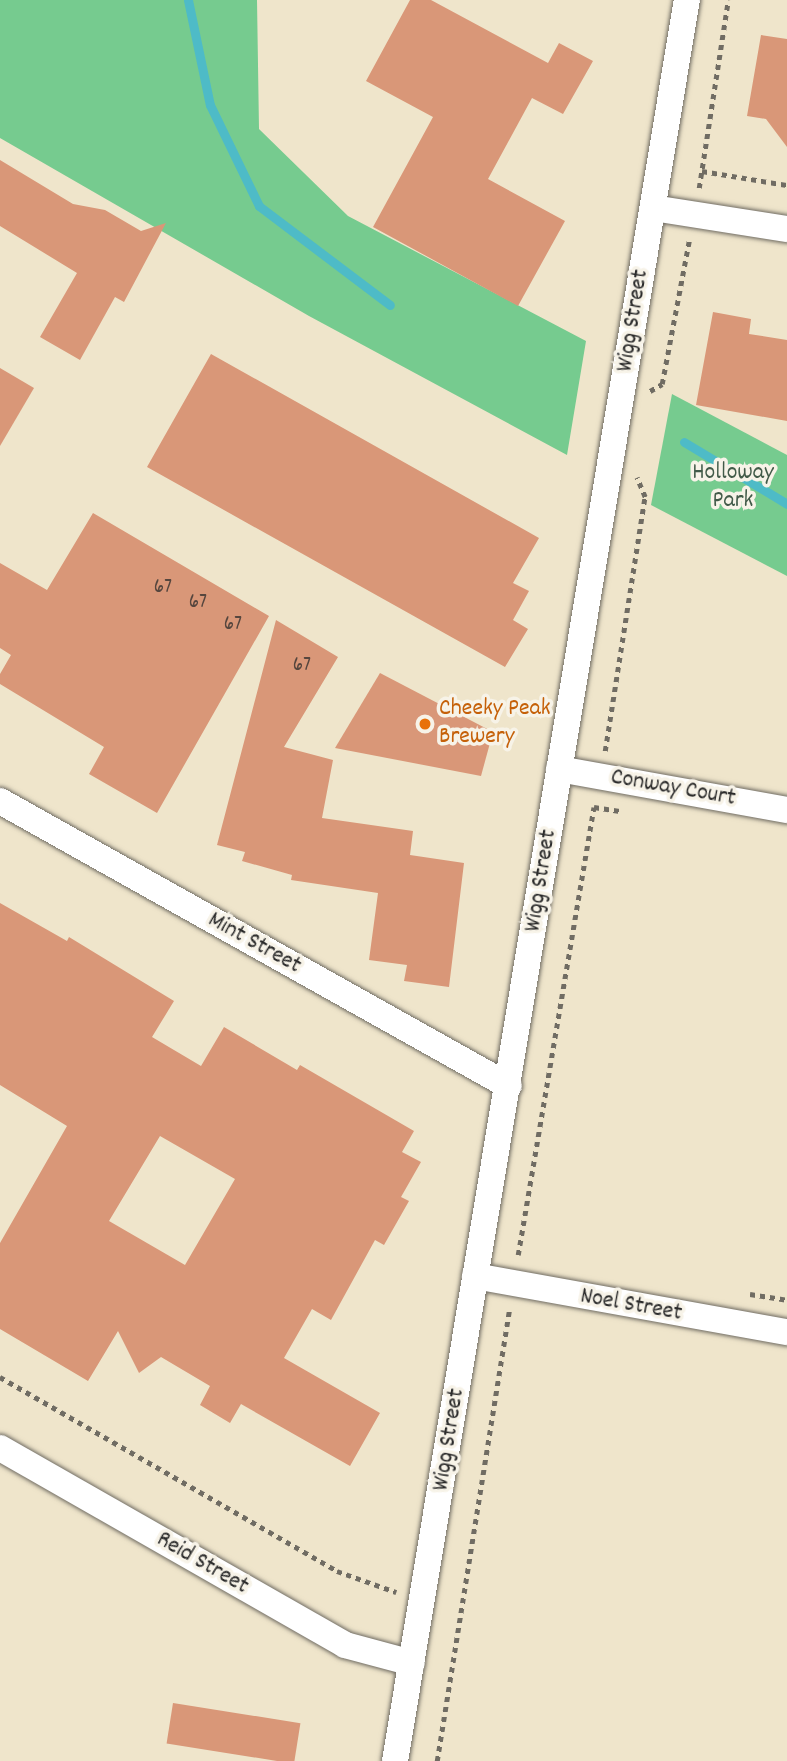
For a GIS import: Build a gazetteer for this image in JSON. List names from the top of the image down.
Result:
{
  "streets": {
    "street": [
      "Wigg Street",
      "Conway Court",
      "Mint Street",
      "Noel Street",
      "Reid Street"
    ]
  },
  "crossings": [
    ["Wigg Street", "Conway Court"],
    ["Wigg Street", "Mint Street"],
    ["Wigg Street", "Noel Street"],
    ["Wigg Street", "Reid Street"]
  ],
  "parks": ["Holloway Park"],
  "places": ["Cheeky Peak Brewery"],
  "house_numbers": [
    "67",
    "67",
    "67",
    "67"
  ]
}
